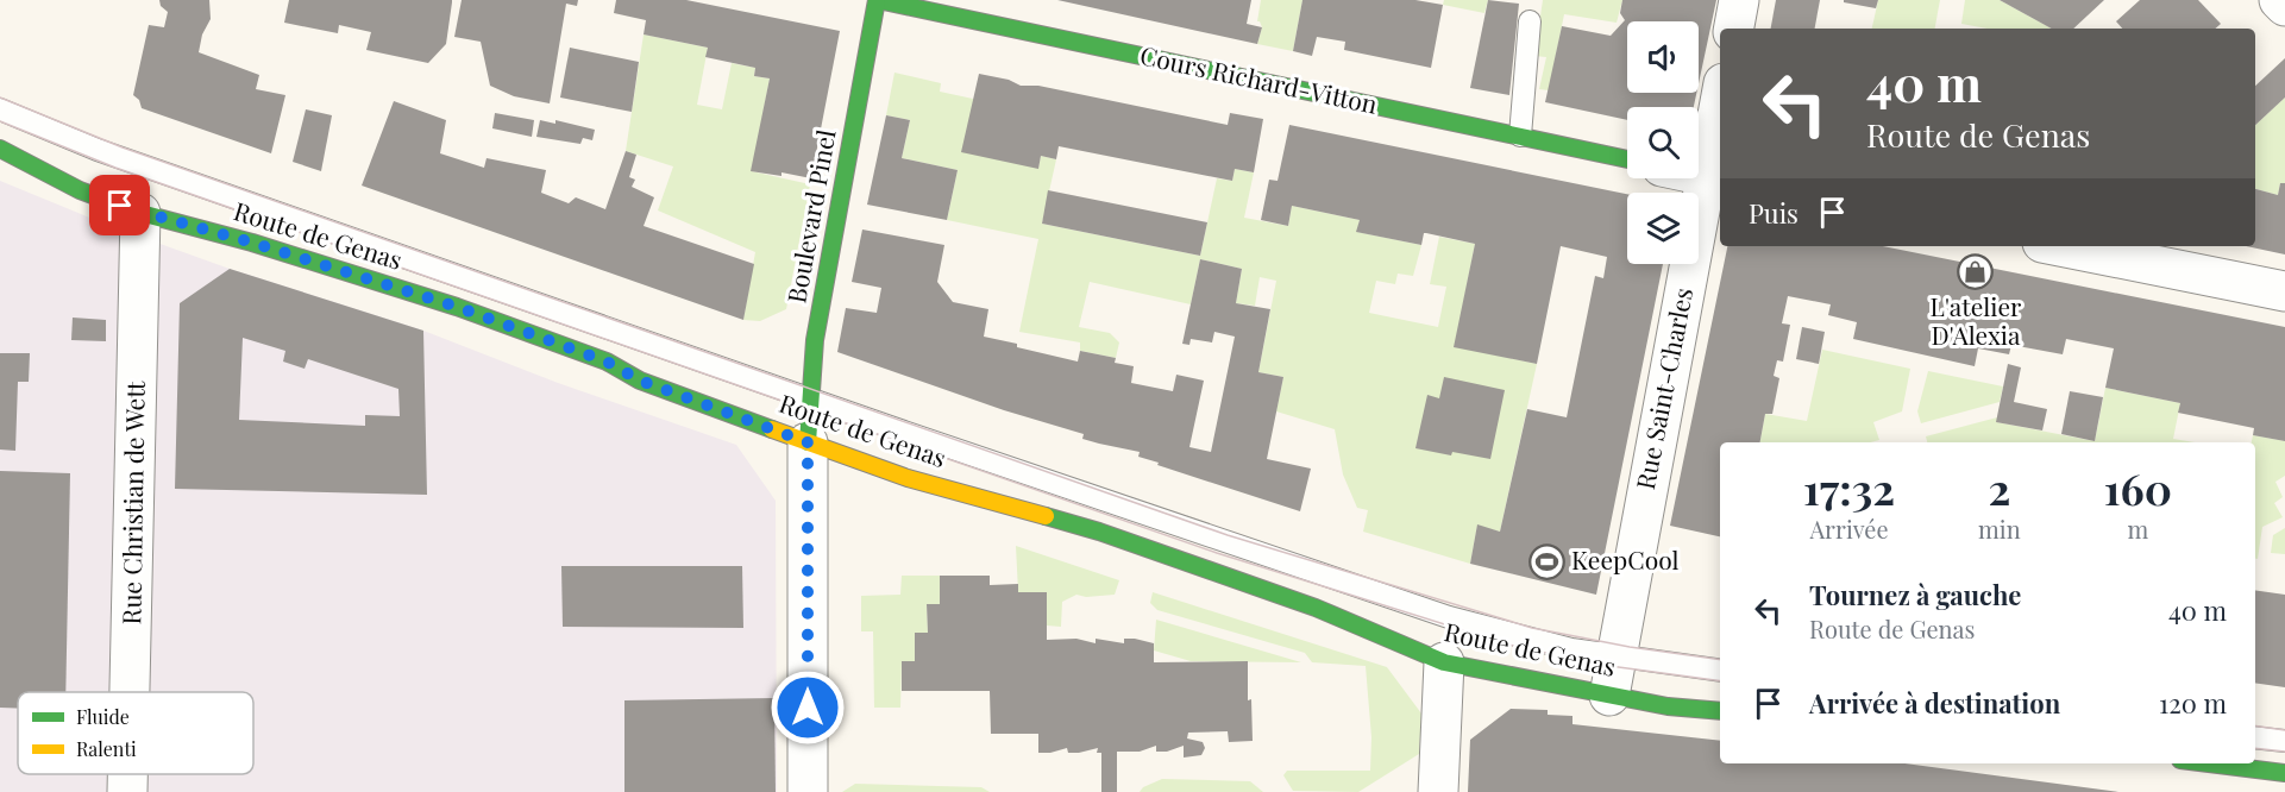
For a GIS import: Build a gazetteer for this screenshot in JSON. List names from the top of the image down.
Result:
{
  "streets": {
    "main road": ["Cours Richard-Vitton", "Boulevard Pinel", "Route de Genas"],
    "street": ["Rue Saint-Charles", "Rue Christian de Wett"]
  },
  "crossings": [
    ["Cours Richard-Vitton", "Boulevard Pinel"],
    ["Boulevard Pinel", "Route de Genas"],
    ["Route de Genas", "Rue Saint-Charles"],
    ["Route de Genas", "Rue Christian de Wett"]
  ],
  "places": {
    "shop": ["L'atelier D'Alexia"],
    "sports": ["KeepCool"]
  },
  "legend": ["Fluide", "Ralenti"],
  "page": {
    "turn": ["40 m", "Route de Genas"],
    "then": "Puis",
    "eta": [
      "17:32",
      "Arrivée",
      "2",
      "min",
      "160",
      "m"
    ],
    "list": [
      {
        "name": "Tournez à gauche",
        "note": "Route de Genas",
        "value": "40 m"
      },
      {
        "name": "Arrivée à destination",
        "value": "120 m"
      }
    ]
  }
}
